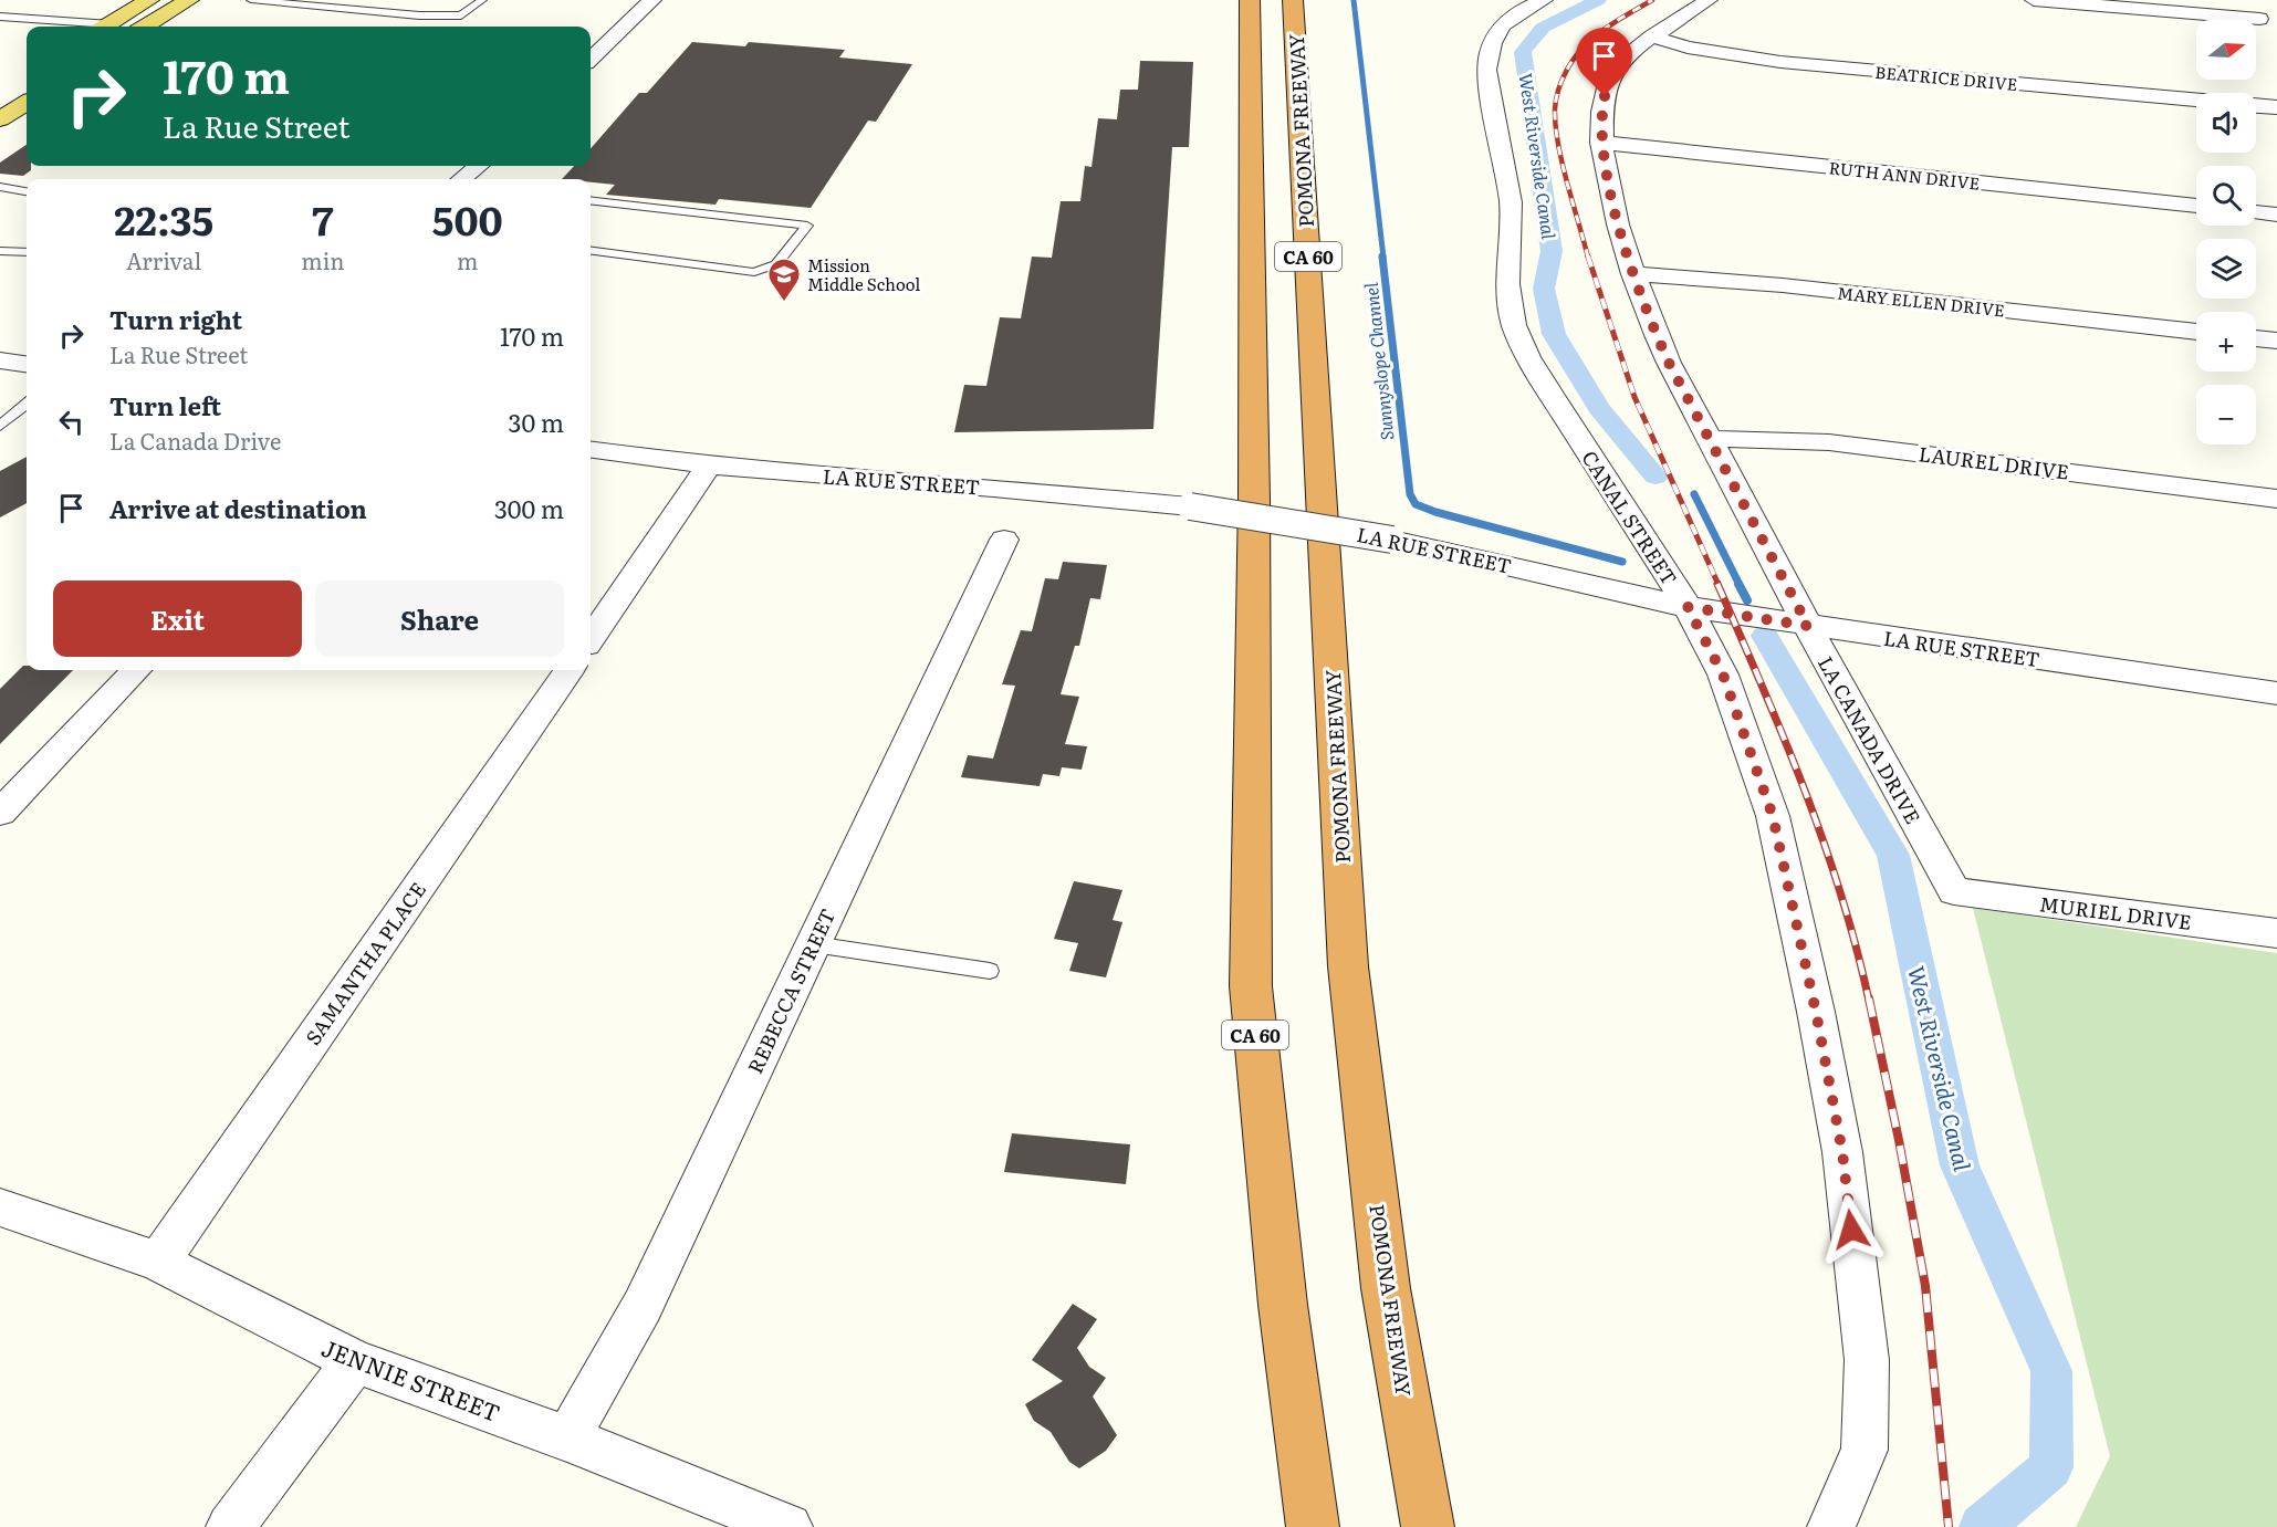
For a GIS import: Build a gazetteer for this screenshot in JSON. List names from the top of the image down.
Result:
{
  "streets": {
    "highway": ["POMONA FREEWAY", "CA 60"],
    "street": [
      "BEATRICE DRIVE",
      "RUTH ANN DRIVE",
      "MARY ELLEN DRIVE",
      "LAUREL DRIVE",
      "LA RUE STREET",
      "CANAL STREET",
      "LA CANADA DRIVE",
      "MURIEL DRIVE",
      "SAMANTHA PLACE",
      "REBECCA STREET",
      "JENNIE STREET"
    ]
  },
  "crossings": [
    ["BEATRICE DRIVE", "LA CANADA DRIVE"],
    ["RUTH ANN DRIVE", "LA CANADA DRIVE"],
    ["MARY ELLEN DRIVE", "LA CANADA DRIVE"],
    ["LAUREL DRIVE", "LA CANADA DRIVE"],
    ["LA RUE STREET", "CANAL STREET"],
    ["LA RUE STREET", "LA CANADA DRIVE"],
    ["LA CANADA DRIVE", "MURIEL DRIVE"],
    ["SAMANTHA PLACE", "JENNIE STREET"],
    ["REBECCA STREET", "JENNIE STREET"]
  ],
  "water": ["West Riverside Canal", "Sunnyslope Channel"],
  "places": {
    "school or university": ["Mission Middle School"]
  },
  "north": "right",
  "page": {
    "map_buttons": ["+", "−"],
    "turn": ["170 m", "La Rue Street"],
    "eta": [
      "22:35",
      "Arrival",
      "7",
      "min",
      "500",
      "m"
    ],
    "list": [
      {
        "name": "Turn right",
        "note": "La Rue Street",
        "value": "170 m"
      },
      {
        "name": "Turn left",
        "note": "La Canada Drive",
        "value": "30 m"
      },
      {
        "name": "Arrive at destination",
        "value": "300 m"
      }
    ],
    "buttons": ["Exit", "Share"]
  }
}
